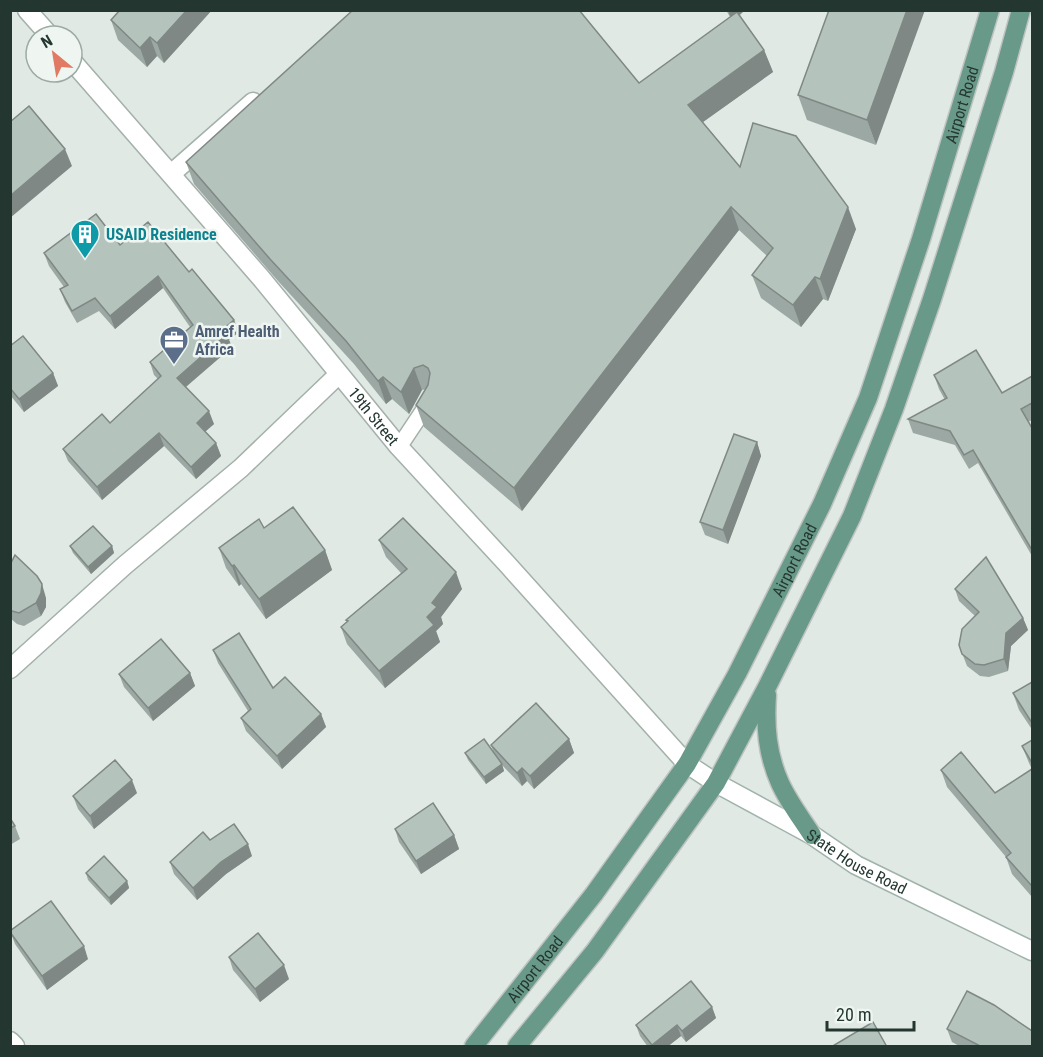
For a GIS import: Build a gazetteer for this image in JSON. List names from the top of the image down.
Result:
{
  "streets": {
    "main road": ["Airport Road"],
    "street": ["19th Street", "State House Road"]
  },
  "crossings": [
    ["Airport Road", "19th Street"],
    ["Airport Road", "State House Road"],
    ["19th Street", "State House Road"]
  ],
  "places": {
    "building": ["USAID Residence"],
    "office": ["Amref Health Africa"]
  },
  "scale_bar": "20 m",
  "north": "top left"
}
